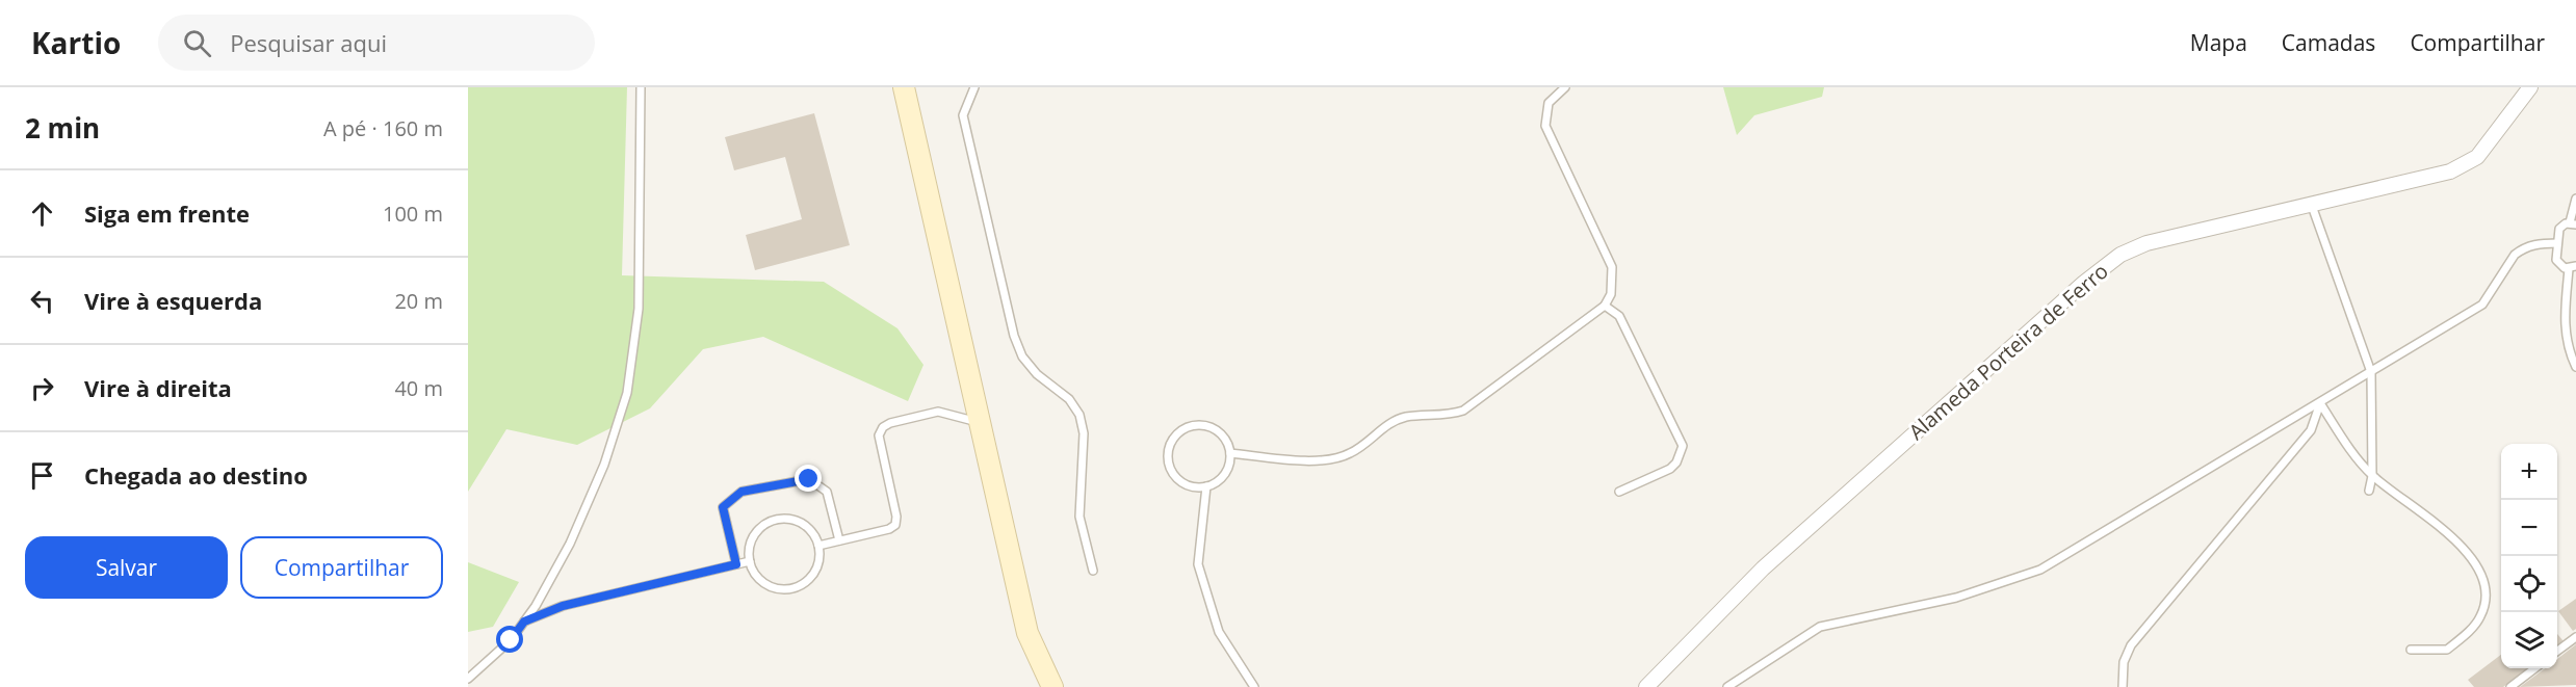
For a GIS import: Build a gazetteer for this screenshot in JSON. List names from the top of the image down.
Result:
{
  "streets": {
    "street": ["Alameda Porteira de Ferro"]
  },
  "page": {
    "header": "Kartio",
    "search": "Pesquisar aqui",
    "nav": ["Mapa", "Camadas", "Compartilhar"],
    "heading": ["2 min", "A pé · 160 m"],
    "list": [
      ["Siga em frente", "100 m"],
      ["Vire à esquerda", "20 m"],
      ["Vire à direita", "40 m"],
      "Chegada ao destino"
    ],
    "map_buttons": ["+", "−"],
    "buttons": ["Salvar", "Compartilhar"]
  }
}
